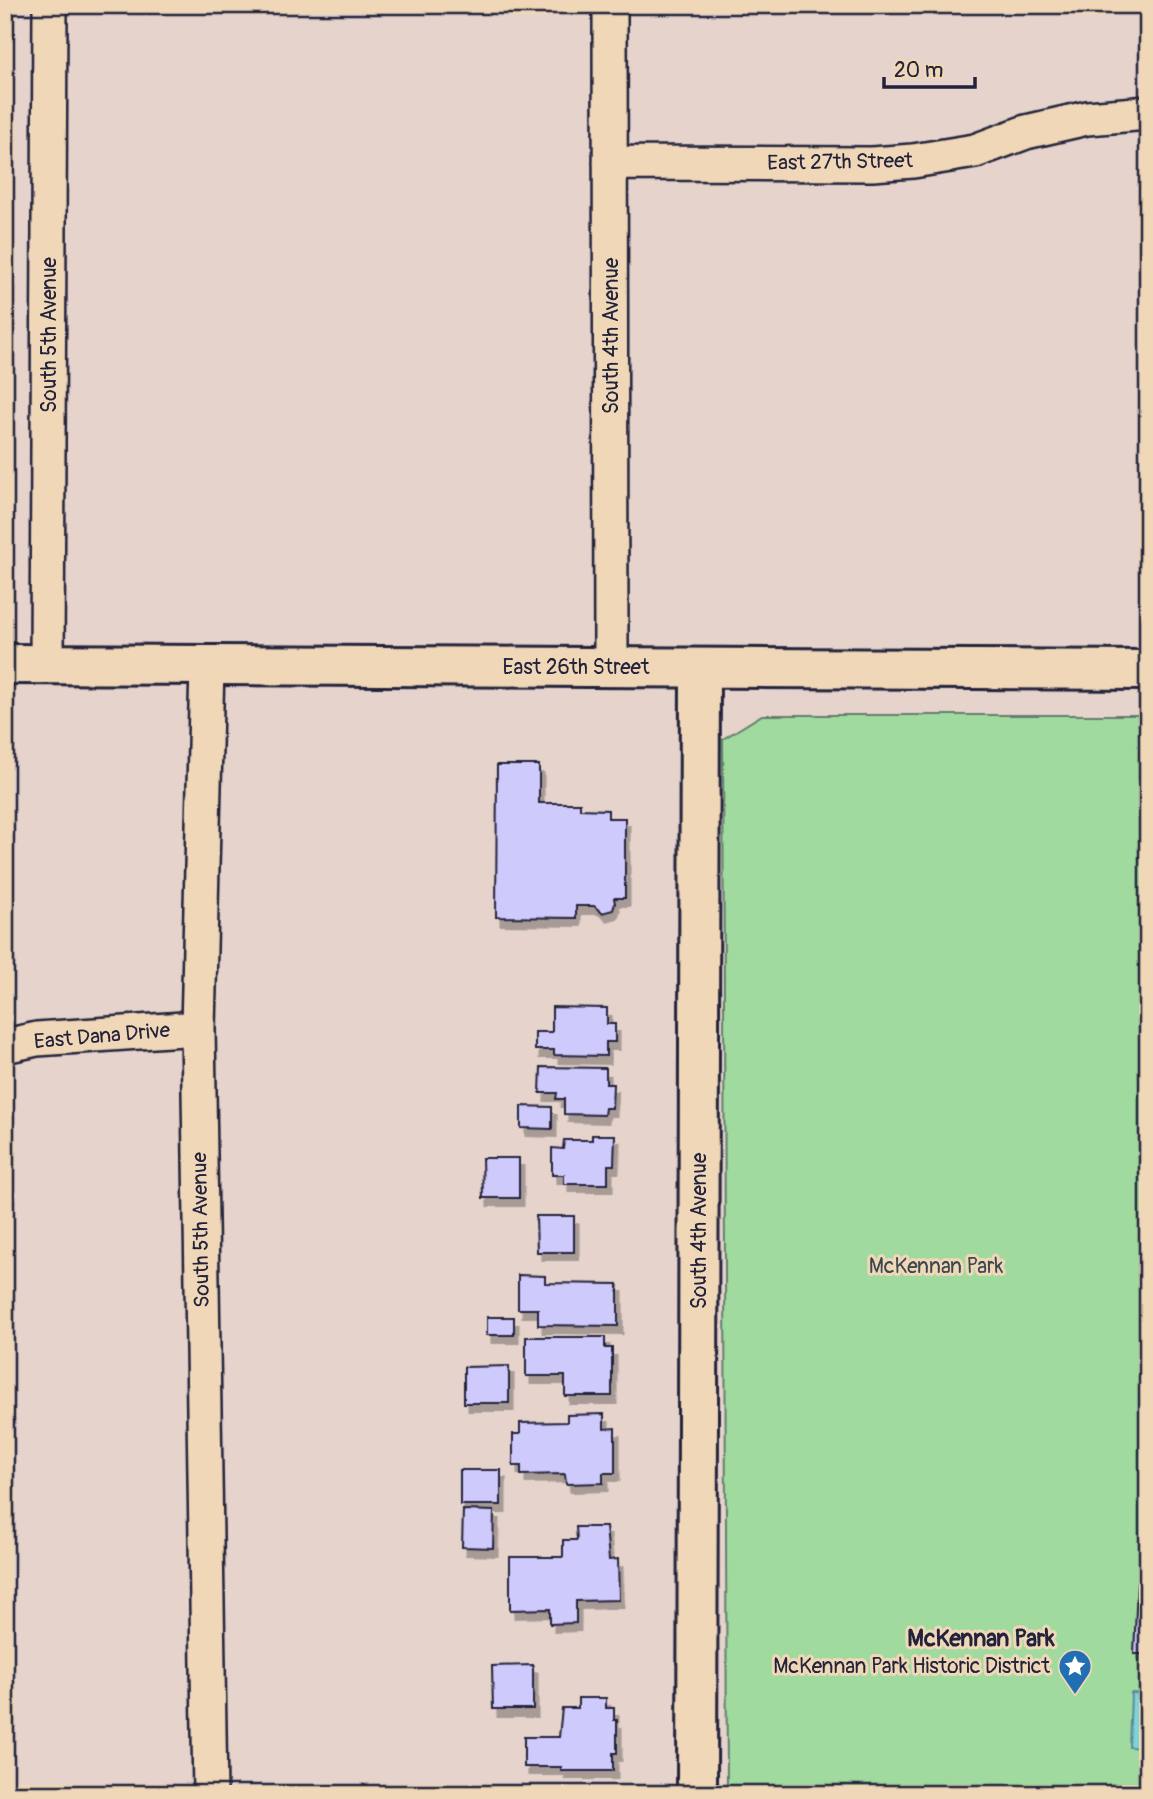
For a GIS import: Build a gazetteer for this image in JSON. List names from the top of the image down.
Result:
{
  "streets": {
    "main road": ["South 4th Avenue", "East 26th Street"],
    "street": ["East 27th Street", "South 5th Avenue", "East Dana Drive"]
  },
  "crossings": [
    ["East 27th Street", "South 4th Avenue"],
    ["South 5th Avenue", "East 26th Street"],
    ["South 5th Avenue", "East Dana Drive"],
    ["South 4th Avenue", "East 26th Street"]
  ],
  "districts": ["McKennan Park"],
  "parks": ["McKennan Park"],
  "places": {
    "place": ["McKennan Park Historic District"]
  },
  "scale_bar": "20 m"
}
